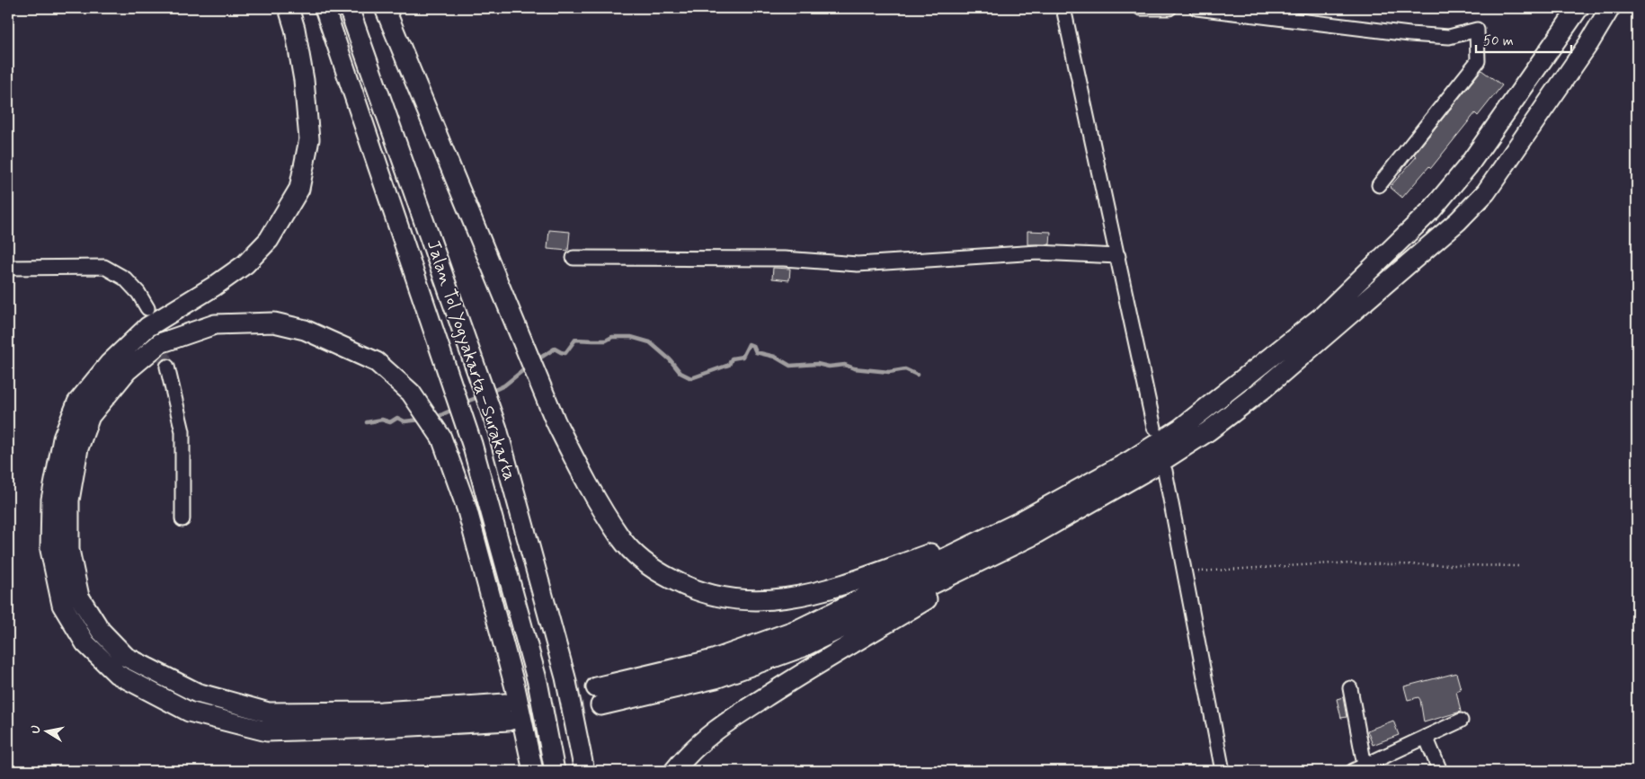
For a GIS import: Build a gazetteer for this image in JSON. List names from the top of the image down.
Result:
{
  "streets": {
    "highway": ["Jalan Tol Yogyakarta–Surakarta"]
  },
  "scale_bar": "50 m",
  "north": "left"
}
